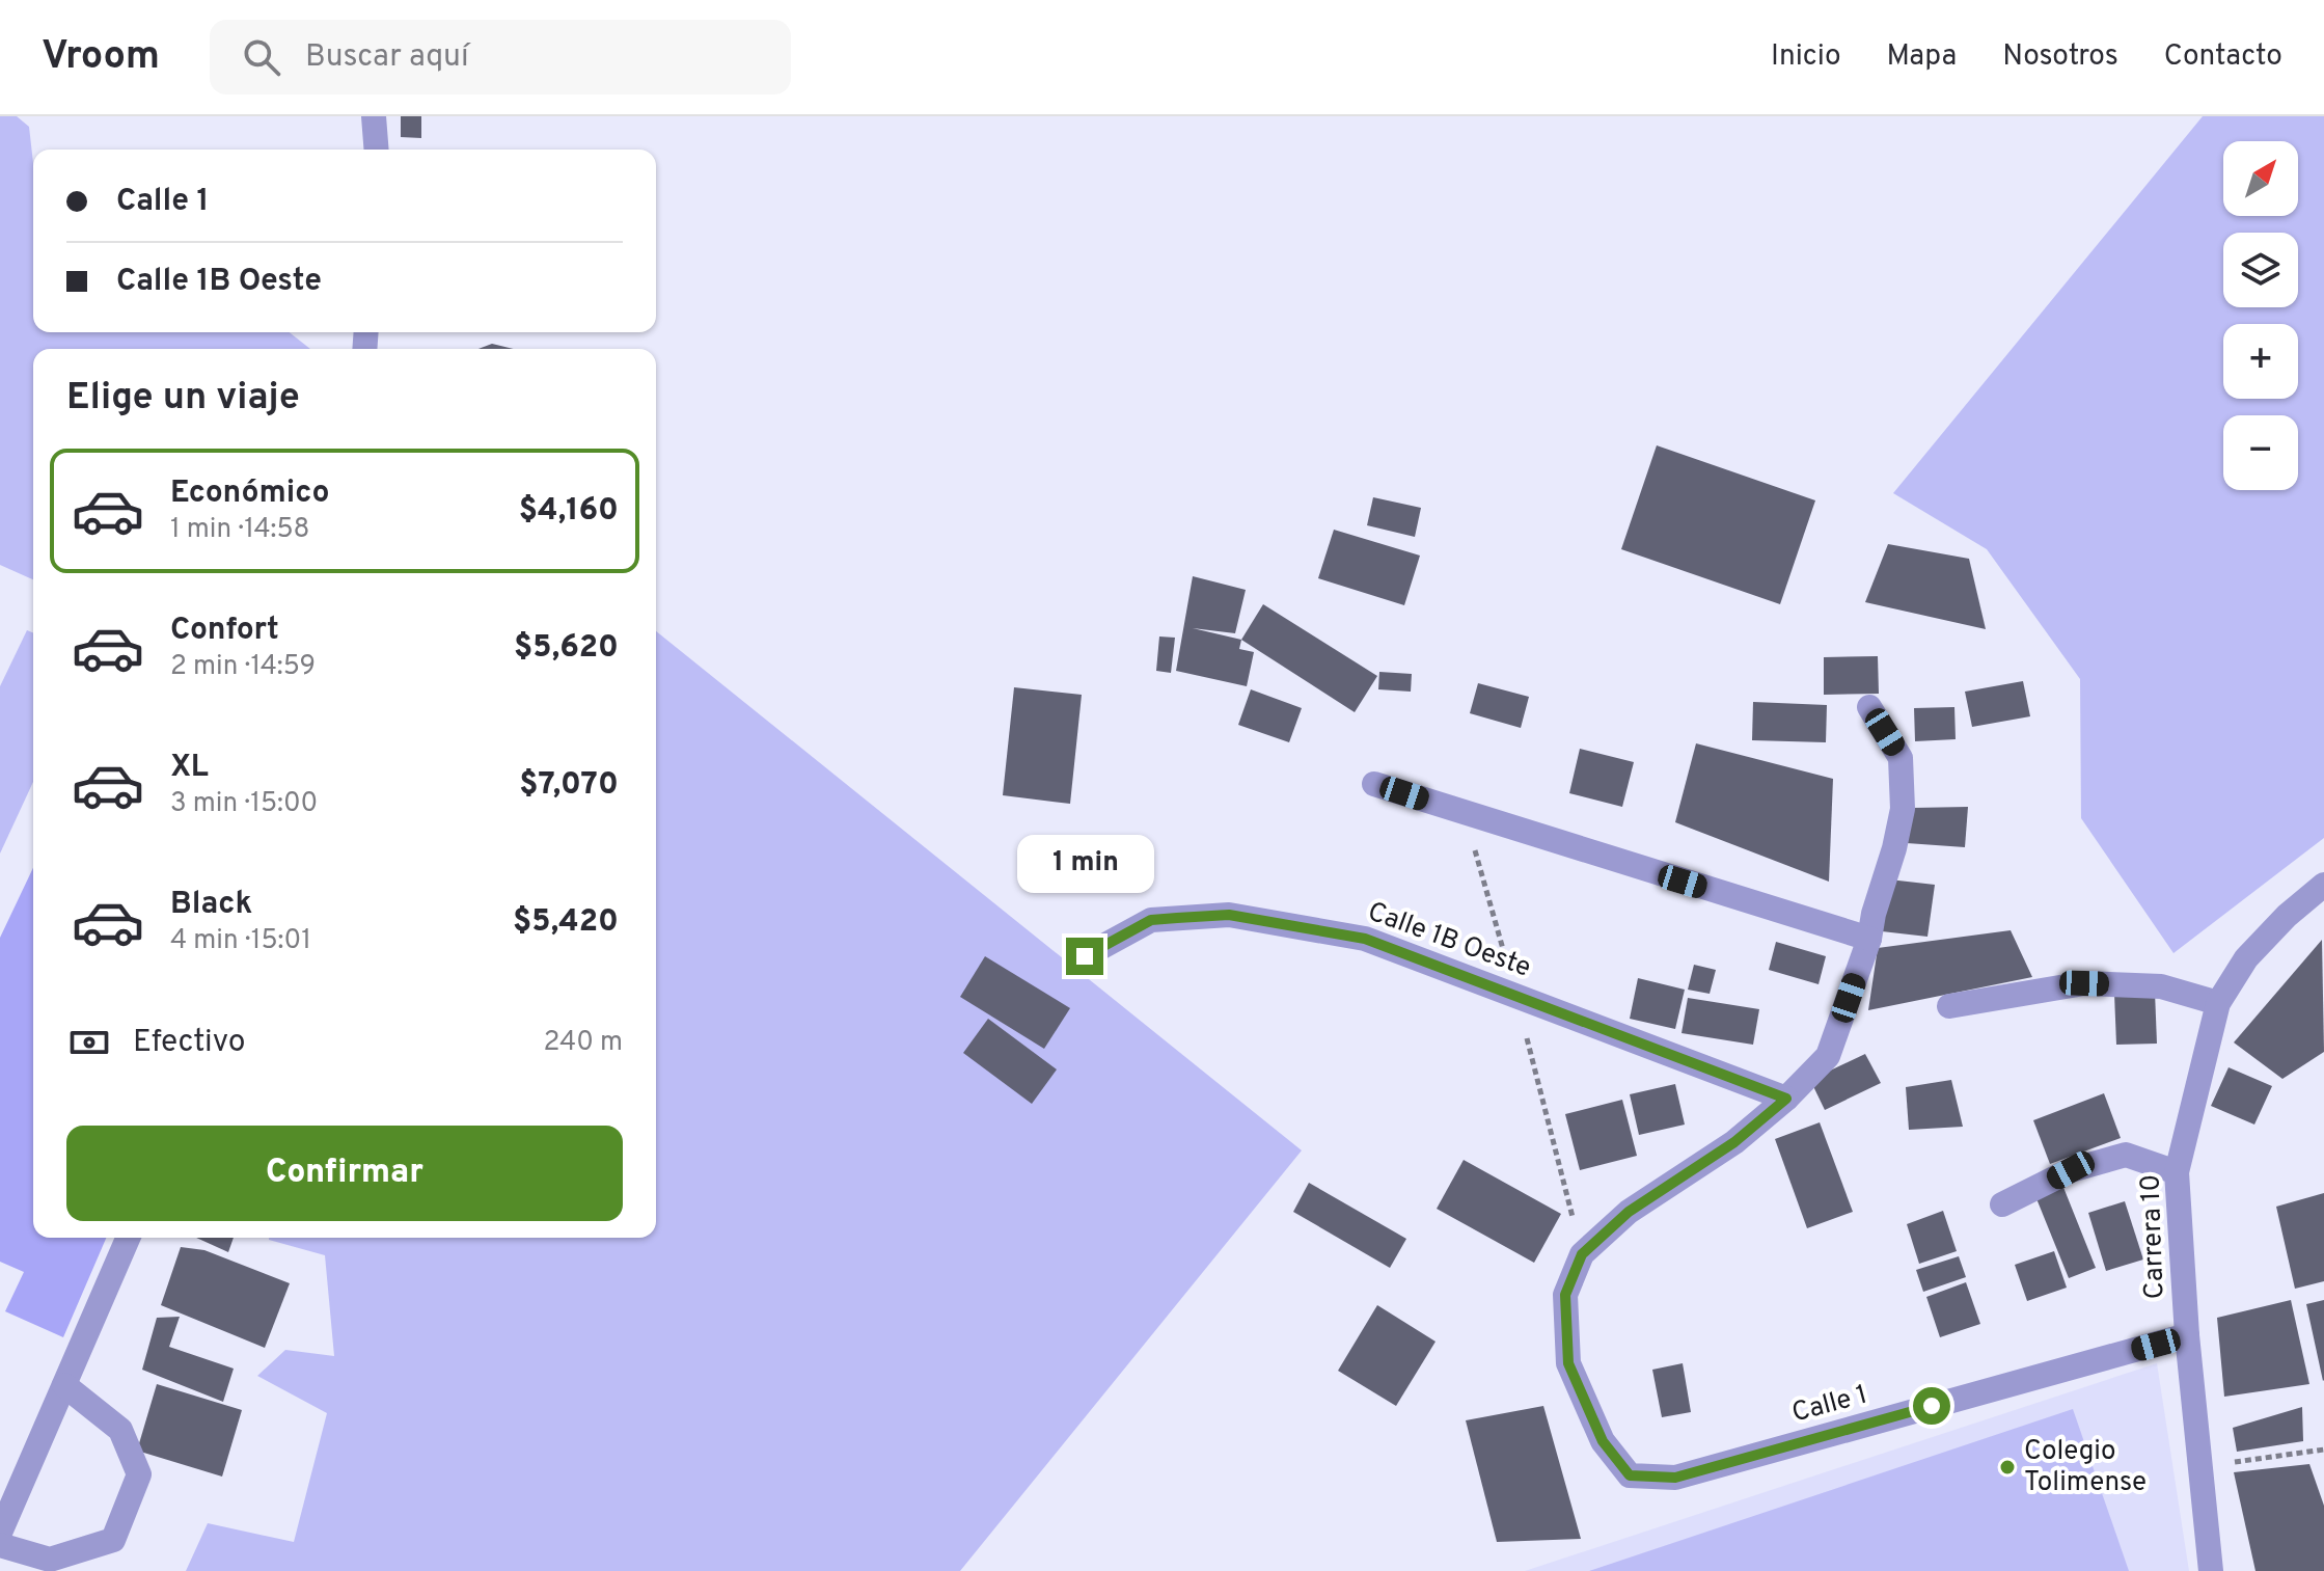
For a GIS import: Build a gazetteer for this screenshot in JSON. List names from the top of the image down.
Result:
{
  "streets": {
    "street": ["Calle 1B Oeste", "Carrera 10", "Calle 1"]
  },
  "crossings": [
    ["Calle 1B Oeste", "Calle 1"],
    ["Carrera 10", "Calle 1"]
  ],
  "places": ["Colegio Tolimense"],
  "north": "top right",
  "page": {
    "header": "Vroom",
    "search": "Buscar aquí",
    "nav": [
      "Inicio",
      "Mapa",
      "Nosotros",
      "Contacto"
    ],
    "map_buttons": ["+", "−"],
    "banner": ["Calle 1", "Calle 1B Oeste"],
    "heading": "Elige un viaje",
    "list": [
      {
        "name": "Económico",
        "note": "1 min · 14:58",
        "value": "$4,160"
      },
      {
        "name": "Confort",
        "note": "2 min · 14:59",
        "value": "$5,620"
      },
      {
        "name": "XL",
        "note": "3 min · 15:00",
        "value": "$7,070"
      },
      {
        "name": "Black",
        "note": "4 min · 15:01",
        "value": "$5,420"
      }
    ],
    "bubble": "1 min",
    "pay": ["Efectivo", "240 m"],
    "buttons": "Confirmar"
  }
}
